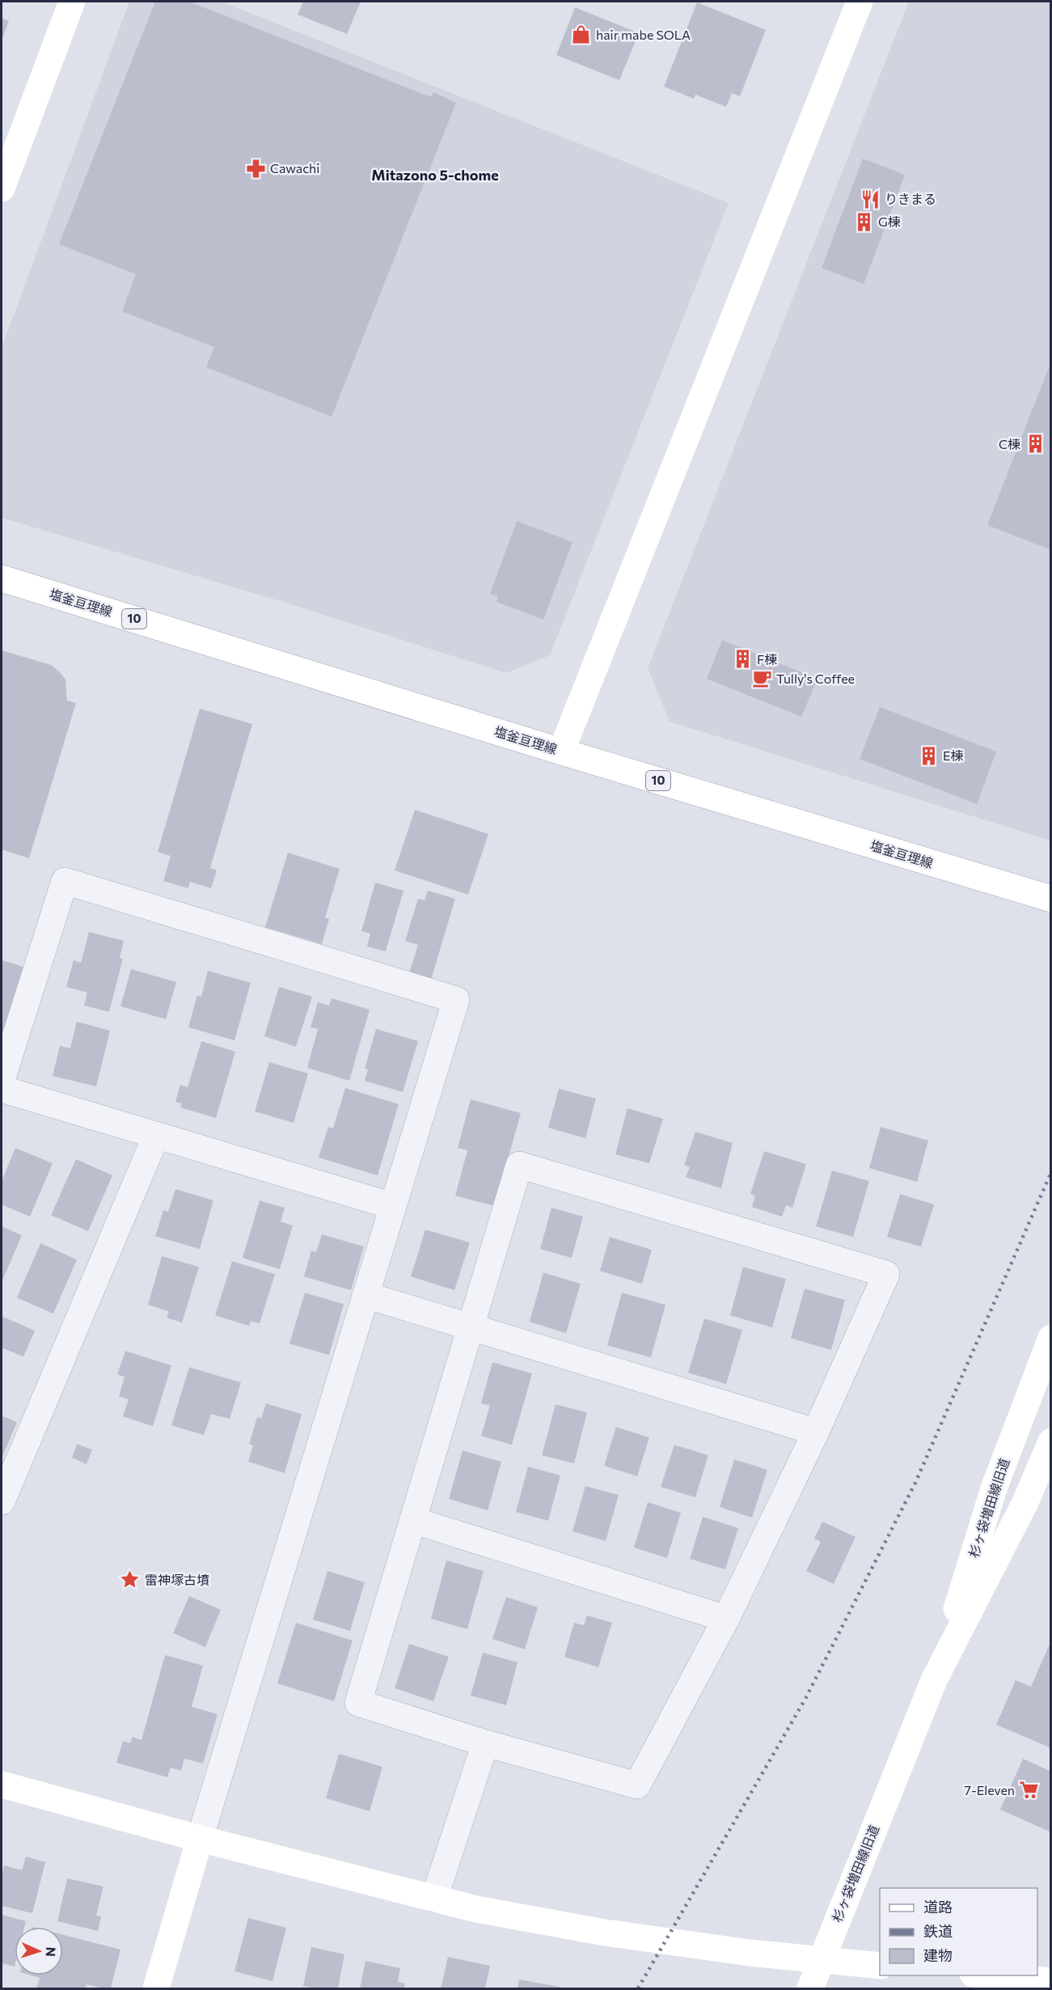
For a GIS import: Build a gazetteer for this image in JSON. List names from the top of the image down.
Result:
{
  "streets": {
    "street": ["塩釜亘理線", "10", "杉ヶ袋増田線旧道"]
  },
  "districts": ["Mitazono 5-chome"],
  "places": {
    "shop": ["hair mabe SOLA"],
    "pharmacy": ["Cawachi"],
    "restaurant": ["りきまる"],
    "building": [
      "G棟",
      "C棟",
      "F棟",
      "E棟"
    ],
    "cafe": ["Tully's Coffee"],
    "place": ["雷神塚古墳"],
    "supermarket": ["7-Eleven"]
  },
  "legend": ["道路", "鉄道", "建物"],
  "north": "right"
}
